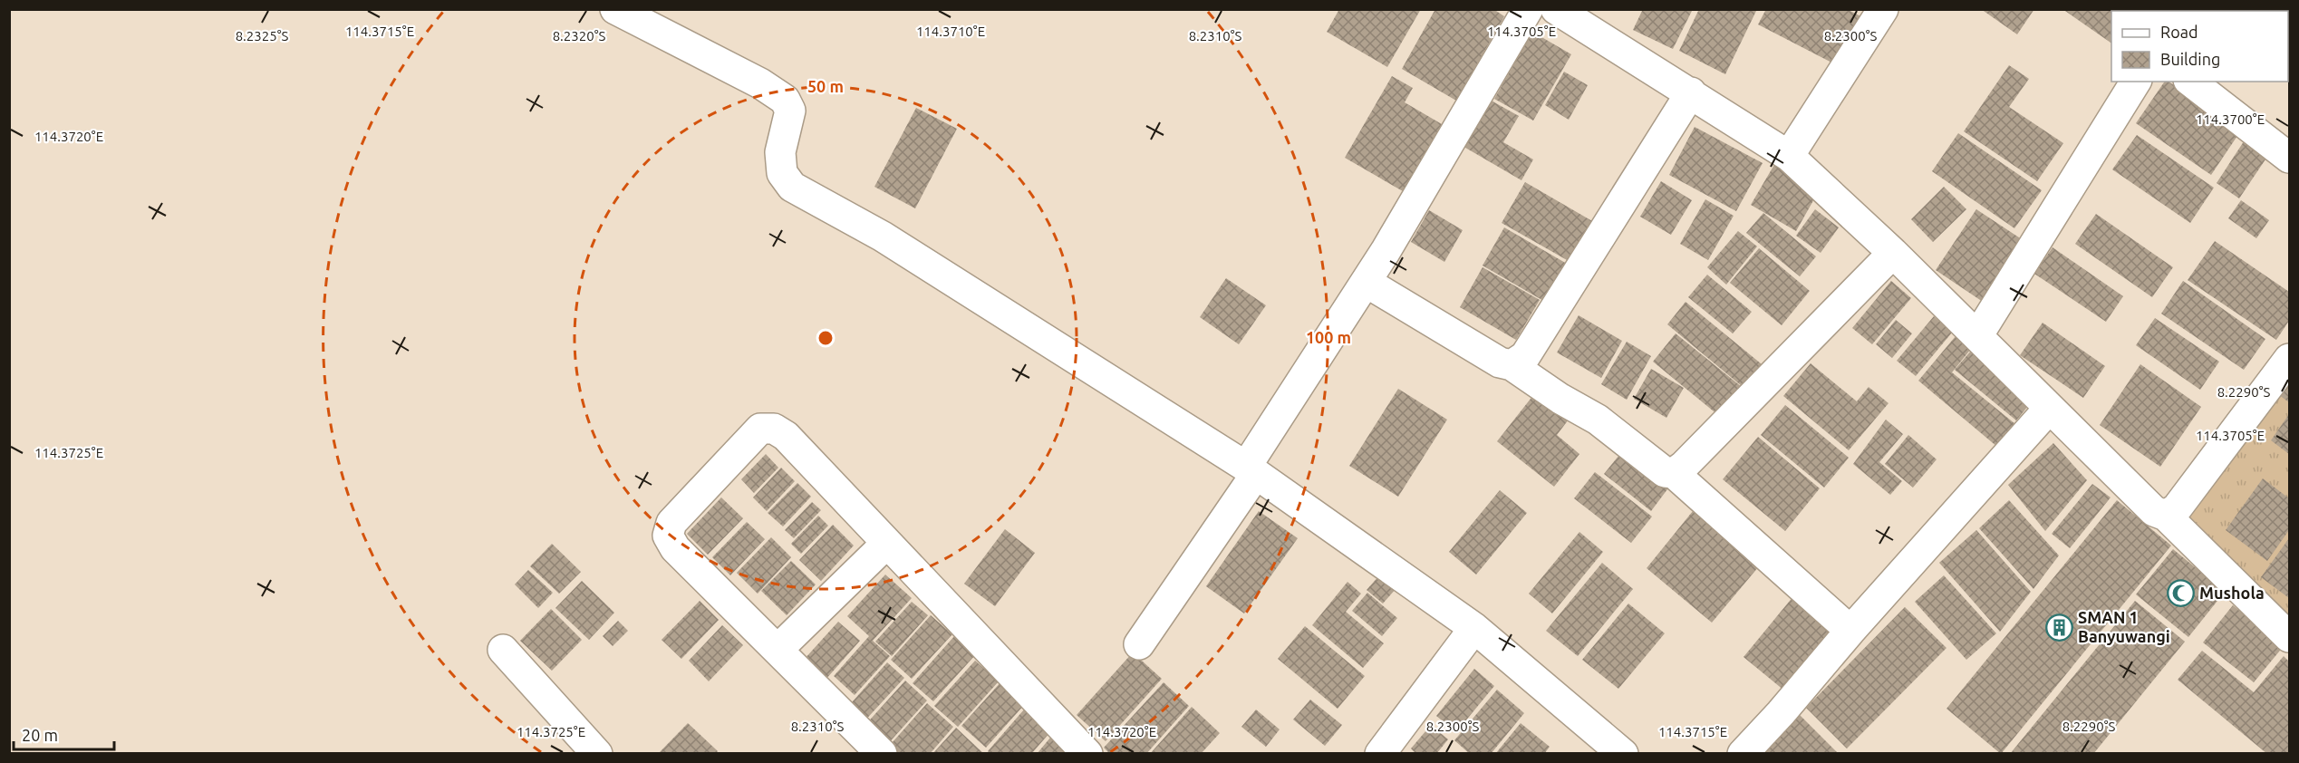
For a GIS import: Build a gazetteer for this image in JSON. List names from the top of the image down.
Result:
{
  "places": {
    "mosque": ["Mushola"],
    "building": ["SMAN 1 Banyuwangi"]
  },
  "legend": ["Road", "Building"],
  "scale_bar": "20 m",
  "coordinates": [
    "114.3715°E",
    "114.3710°E",
    "114.3705°E",
    "8.2325°S",
    "8.2320°S",
    "8.2310°S",
    "8.2300°S",
    "114.3700°E",
    "114.3720°E",
    "8.2290°S",
    "114.3725°E"
  ],
  "rings": ["50 m", "100 m"]
}
